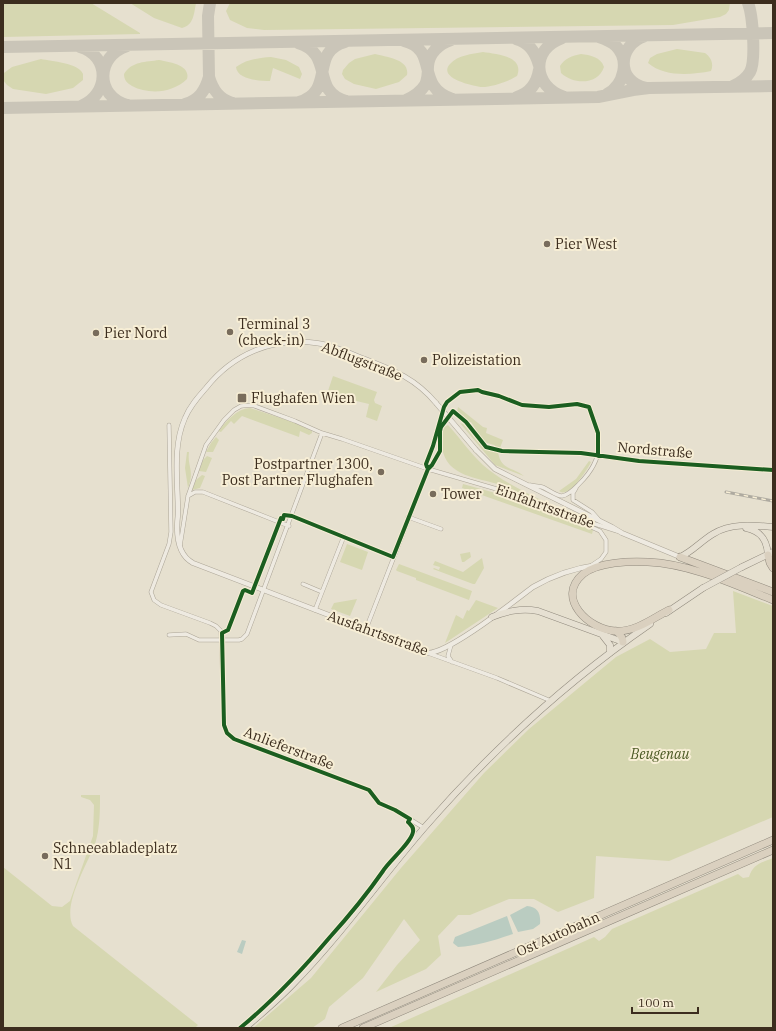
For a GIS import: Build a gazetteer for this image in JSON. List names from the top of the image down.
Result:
{
  "streets": {
    "highway": ["Ost Autobahn"],
    "street": [
      "Abflugstraße",
      "Nordstraße",
      "Einfahrtsstraße",
      "Ausfahrtsstraße",
      "Anlieferstraße"
    ]
  },
  "crossings": [
    ["Abflugstraße", "Einfahrtsstraße"],
    ["Abflugstraße", "Ausfahrtsstraße"],
    ["Einfahrtsstraße", "Ausfahrtsstraße"]
  ],
  "parks": ["Beugenau"],
  "places": {
    "other": [
      "Pier West",
      "Terminal 3 (check-in)",
      "Pier Nord",
      "Polizeistation",
      "Postpartner 1300, Post Partner Flughafen",
      "Tower",
      "Schneeabladeplatz N1"
    ],
    "transit": ["Flughafen Wien"]
  },
  "scale_bar": "100 m"
}
